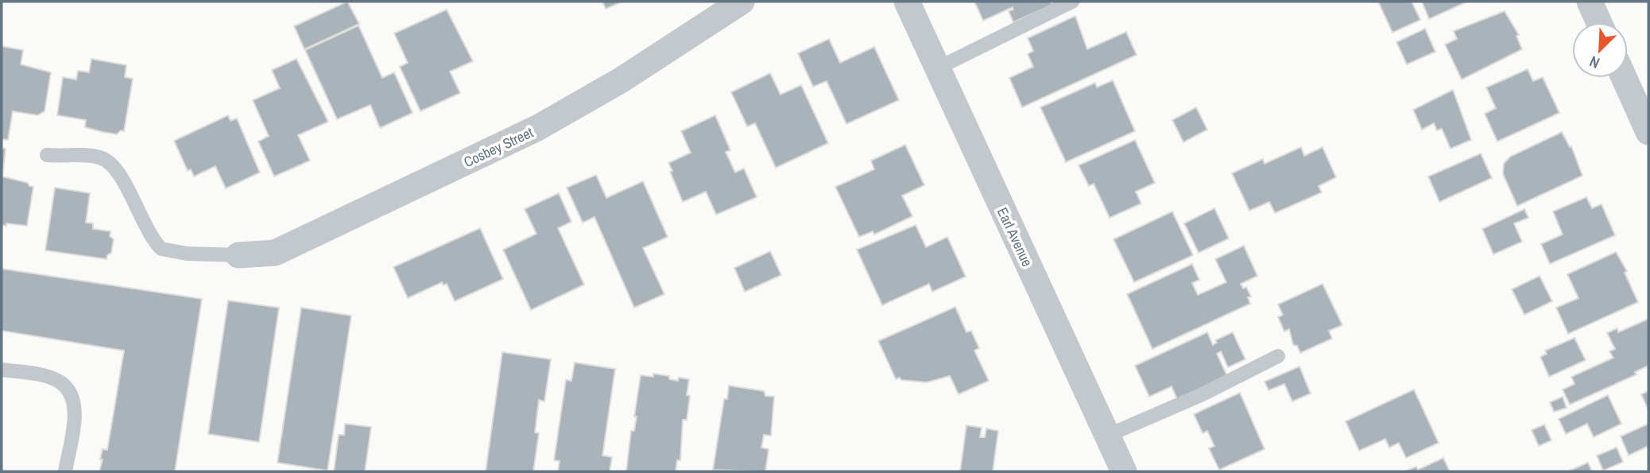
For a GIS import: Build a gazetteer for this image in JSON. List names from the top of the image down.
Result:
{
  "streets": {
    "street": ["Cosbey Street", "Earl Avenue"]
  },
  "north": "bottom left"
}
